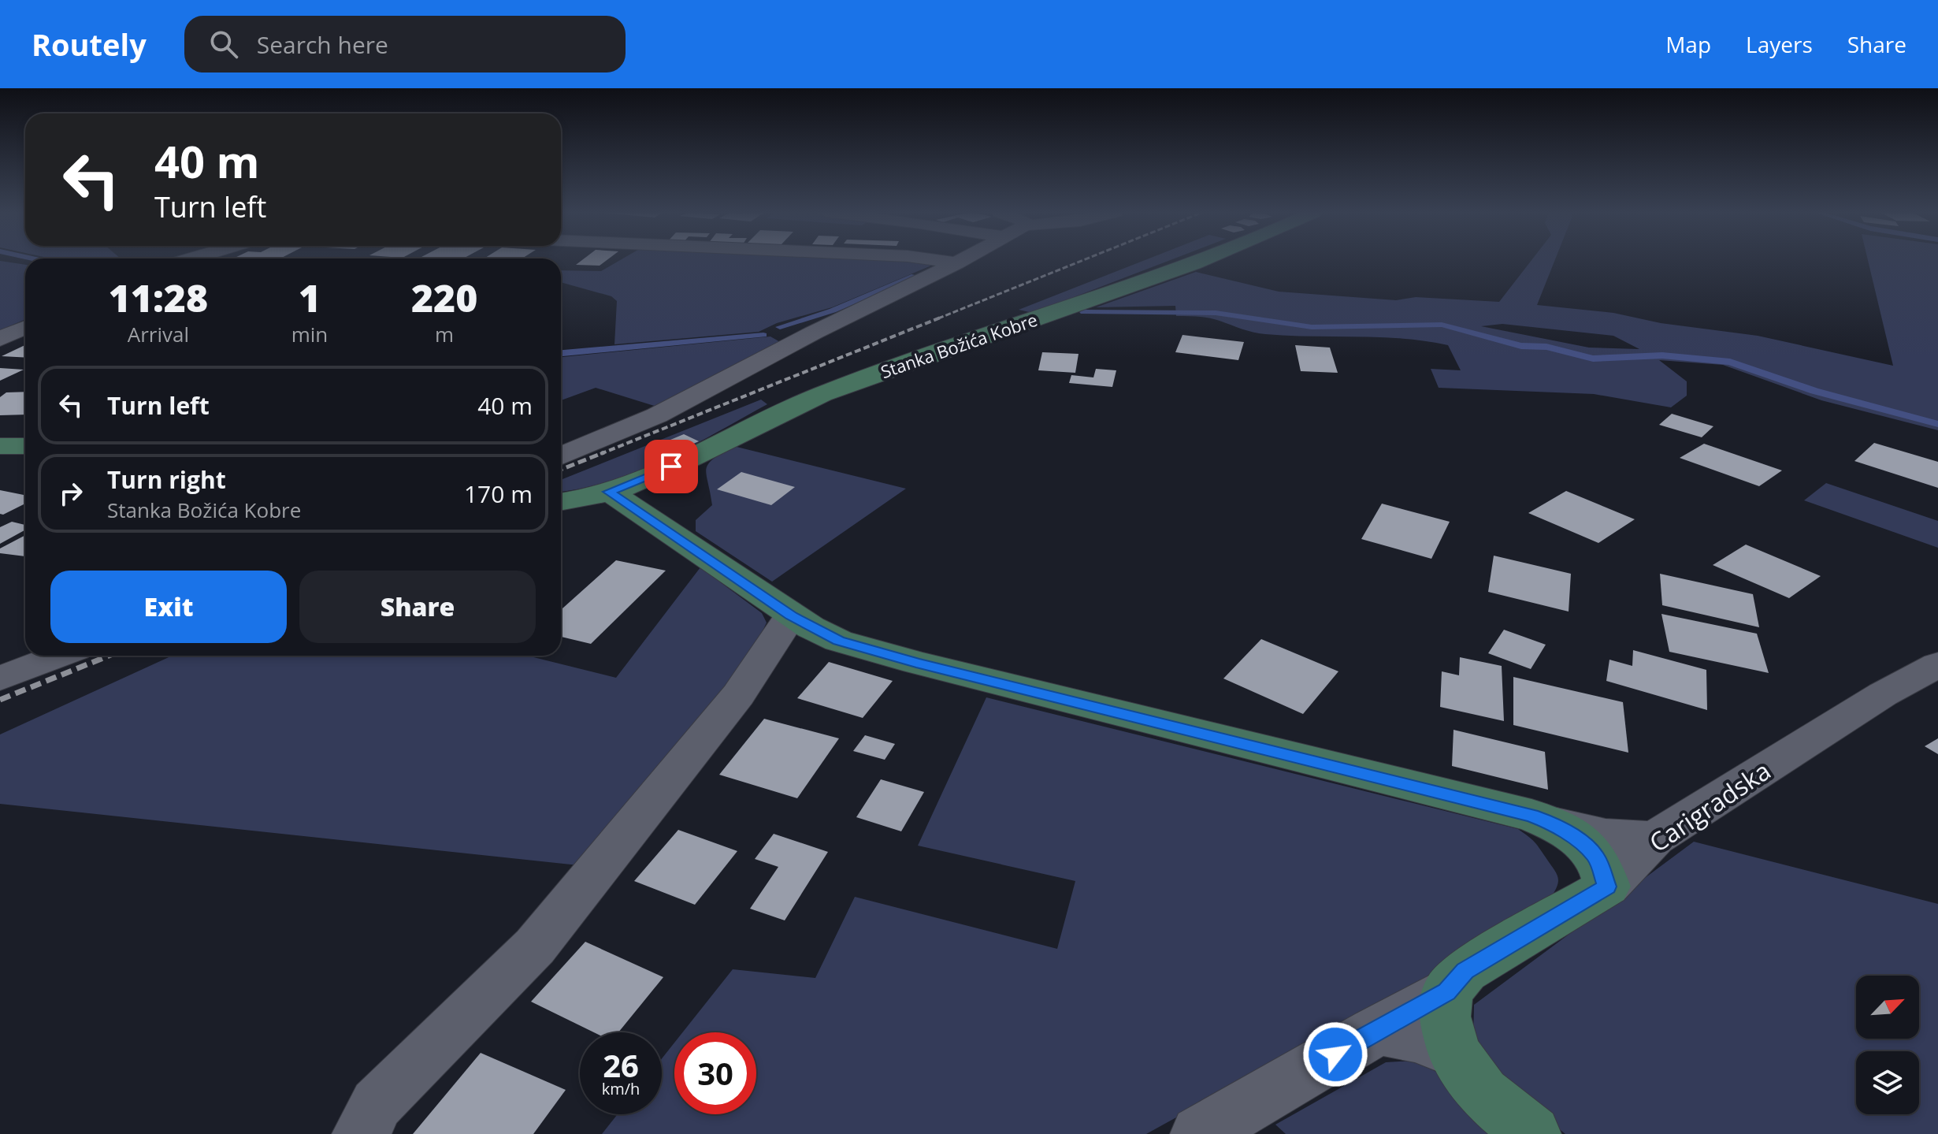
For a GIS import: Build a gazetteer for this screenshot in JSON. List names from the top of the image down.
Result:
{
  "streets": {
    "street": ["Stanka Božića Kobre", "Carigradska"]
  },
  "north": "top right",
  "page": {
    "header": "Routely",
    "search": "Search here",
    "nav": ["Map", "Layers", "Share"],
    "turn": ["40 m", "Turn left"],
    "eta": [
      "11:28",
      "Arrival",
      "1",
      "min",
      "220",
      "m"
    ],
    "list": [
      {
        "name": "Turn left",
        "value": "40 m"
      },
      {
        "name": "Turn right",
        "note": "Stanka Božića Kobre",
        "value": "170 m"
      }
    ],
    "buttons": ["Exit", "Share"],
    "speed": "26 km/h",
    "limit": "30"
  }
}
